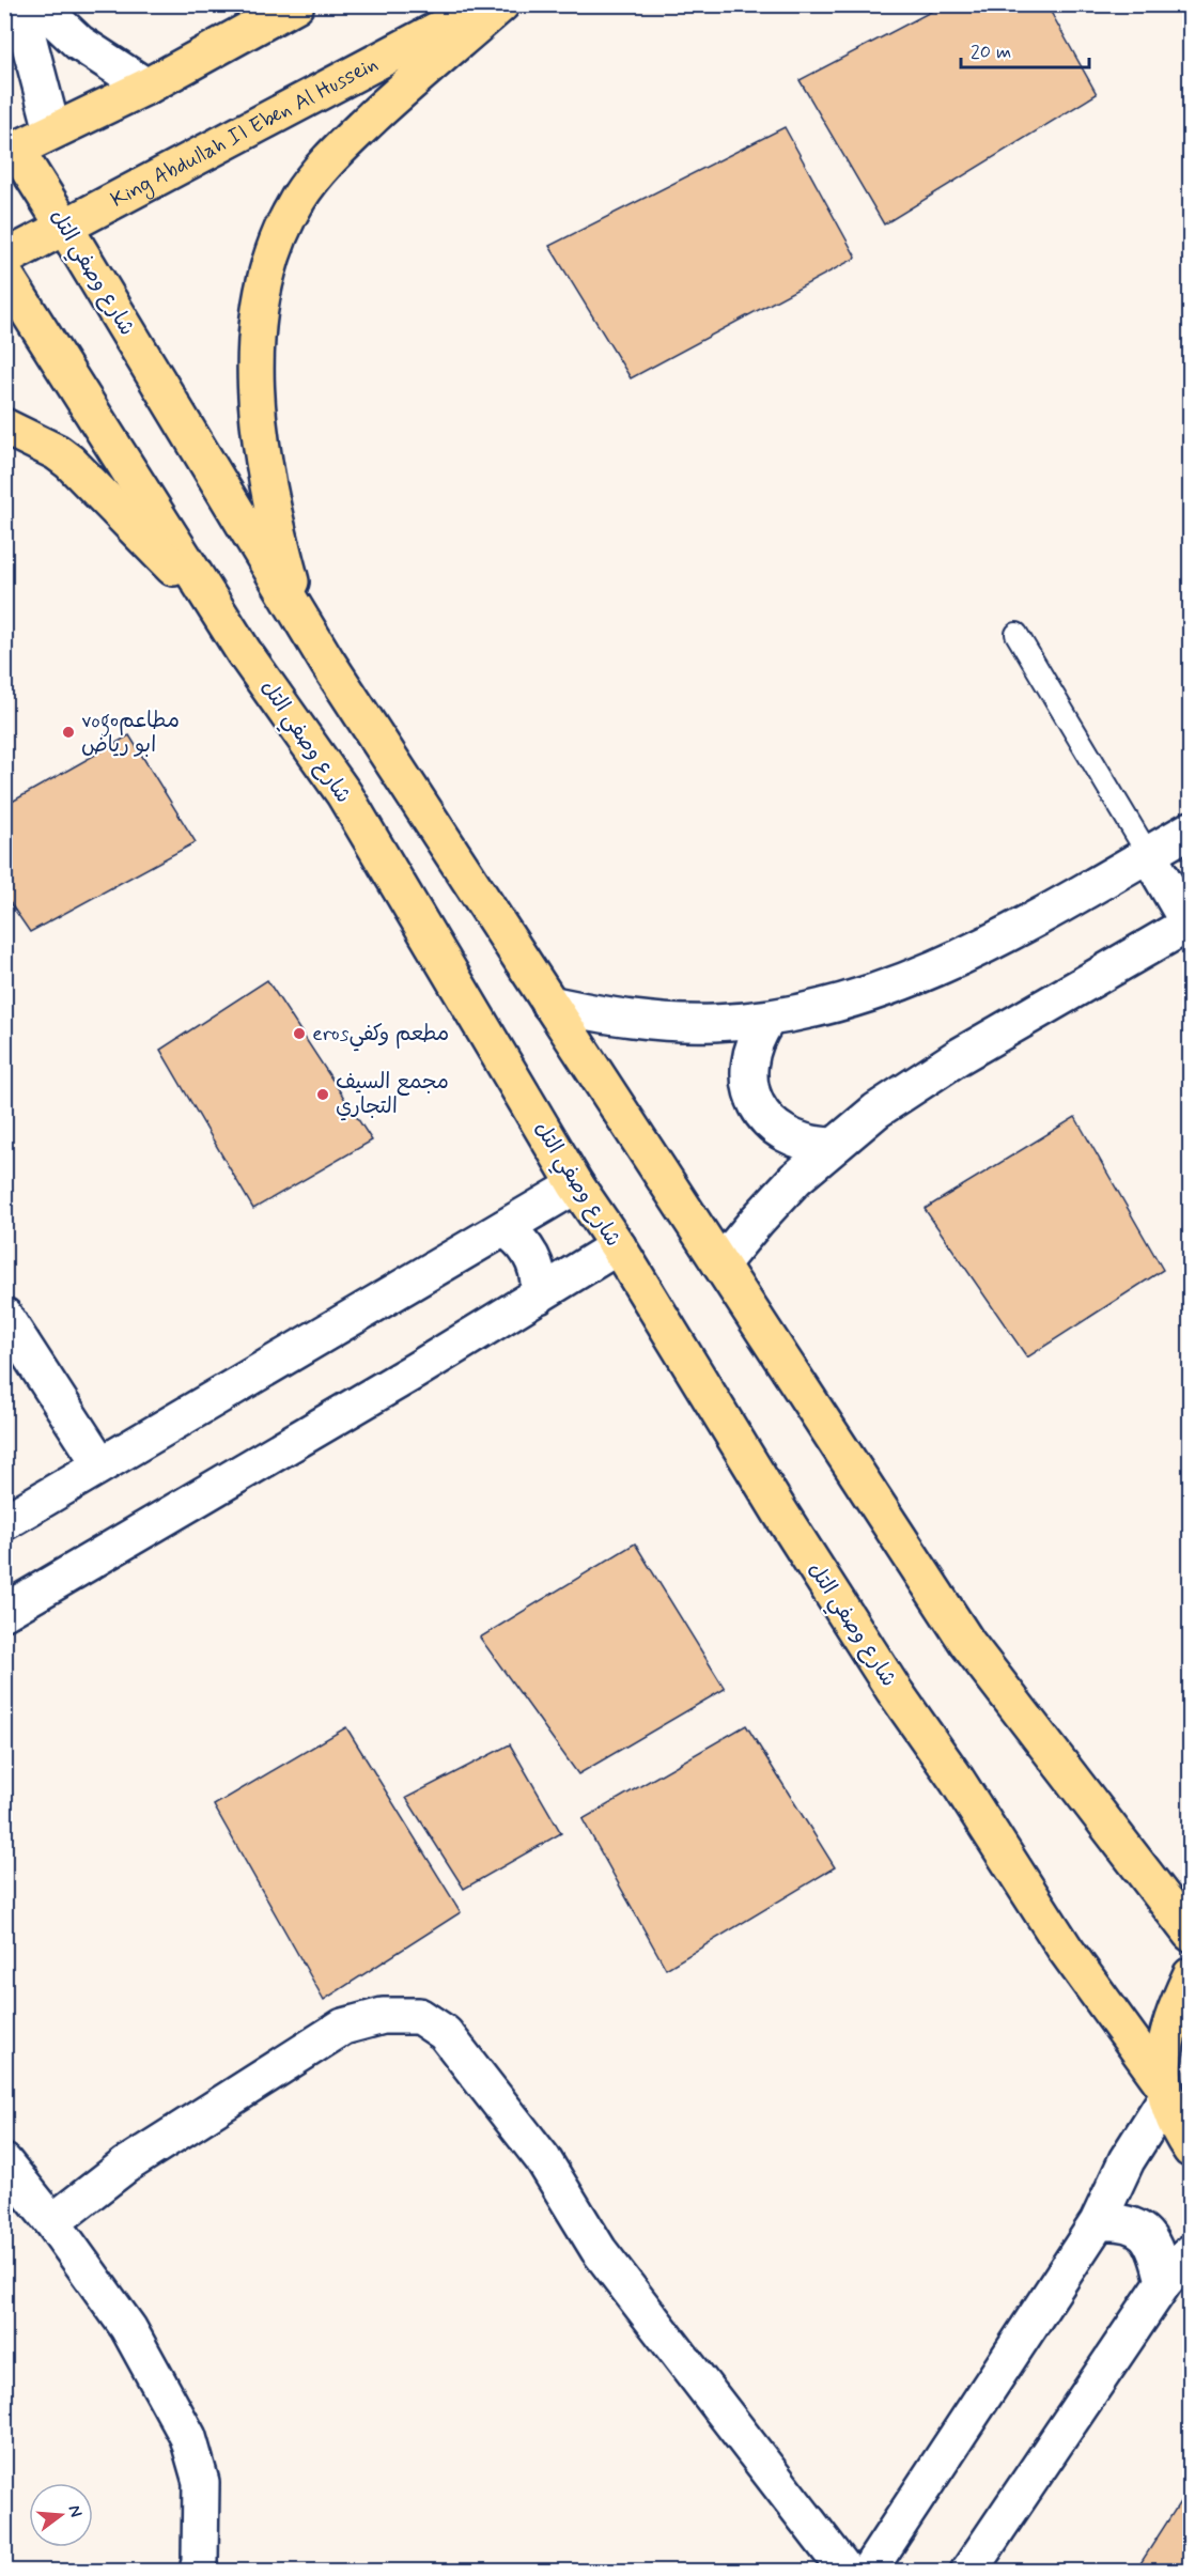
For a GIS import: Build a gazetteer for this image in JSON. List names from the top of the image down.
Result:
{
  "streets": {
    "main road": ["King Abdullah II Eben Al Hussein", "شارع وصفي التل"]
  },
  "crossings": [
    ["King Abdullah II Eben Al Hussein", "شارع وصفي التل"]
  ],
  "places": ["vogoمطاعم ابو رياض", "erosمطعم وكفي", "مجمع السيف التجاري"],
  "scale_bar": "20 m",
  "north": "right"
}
